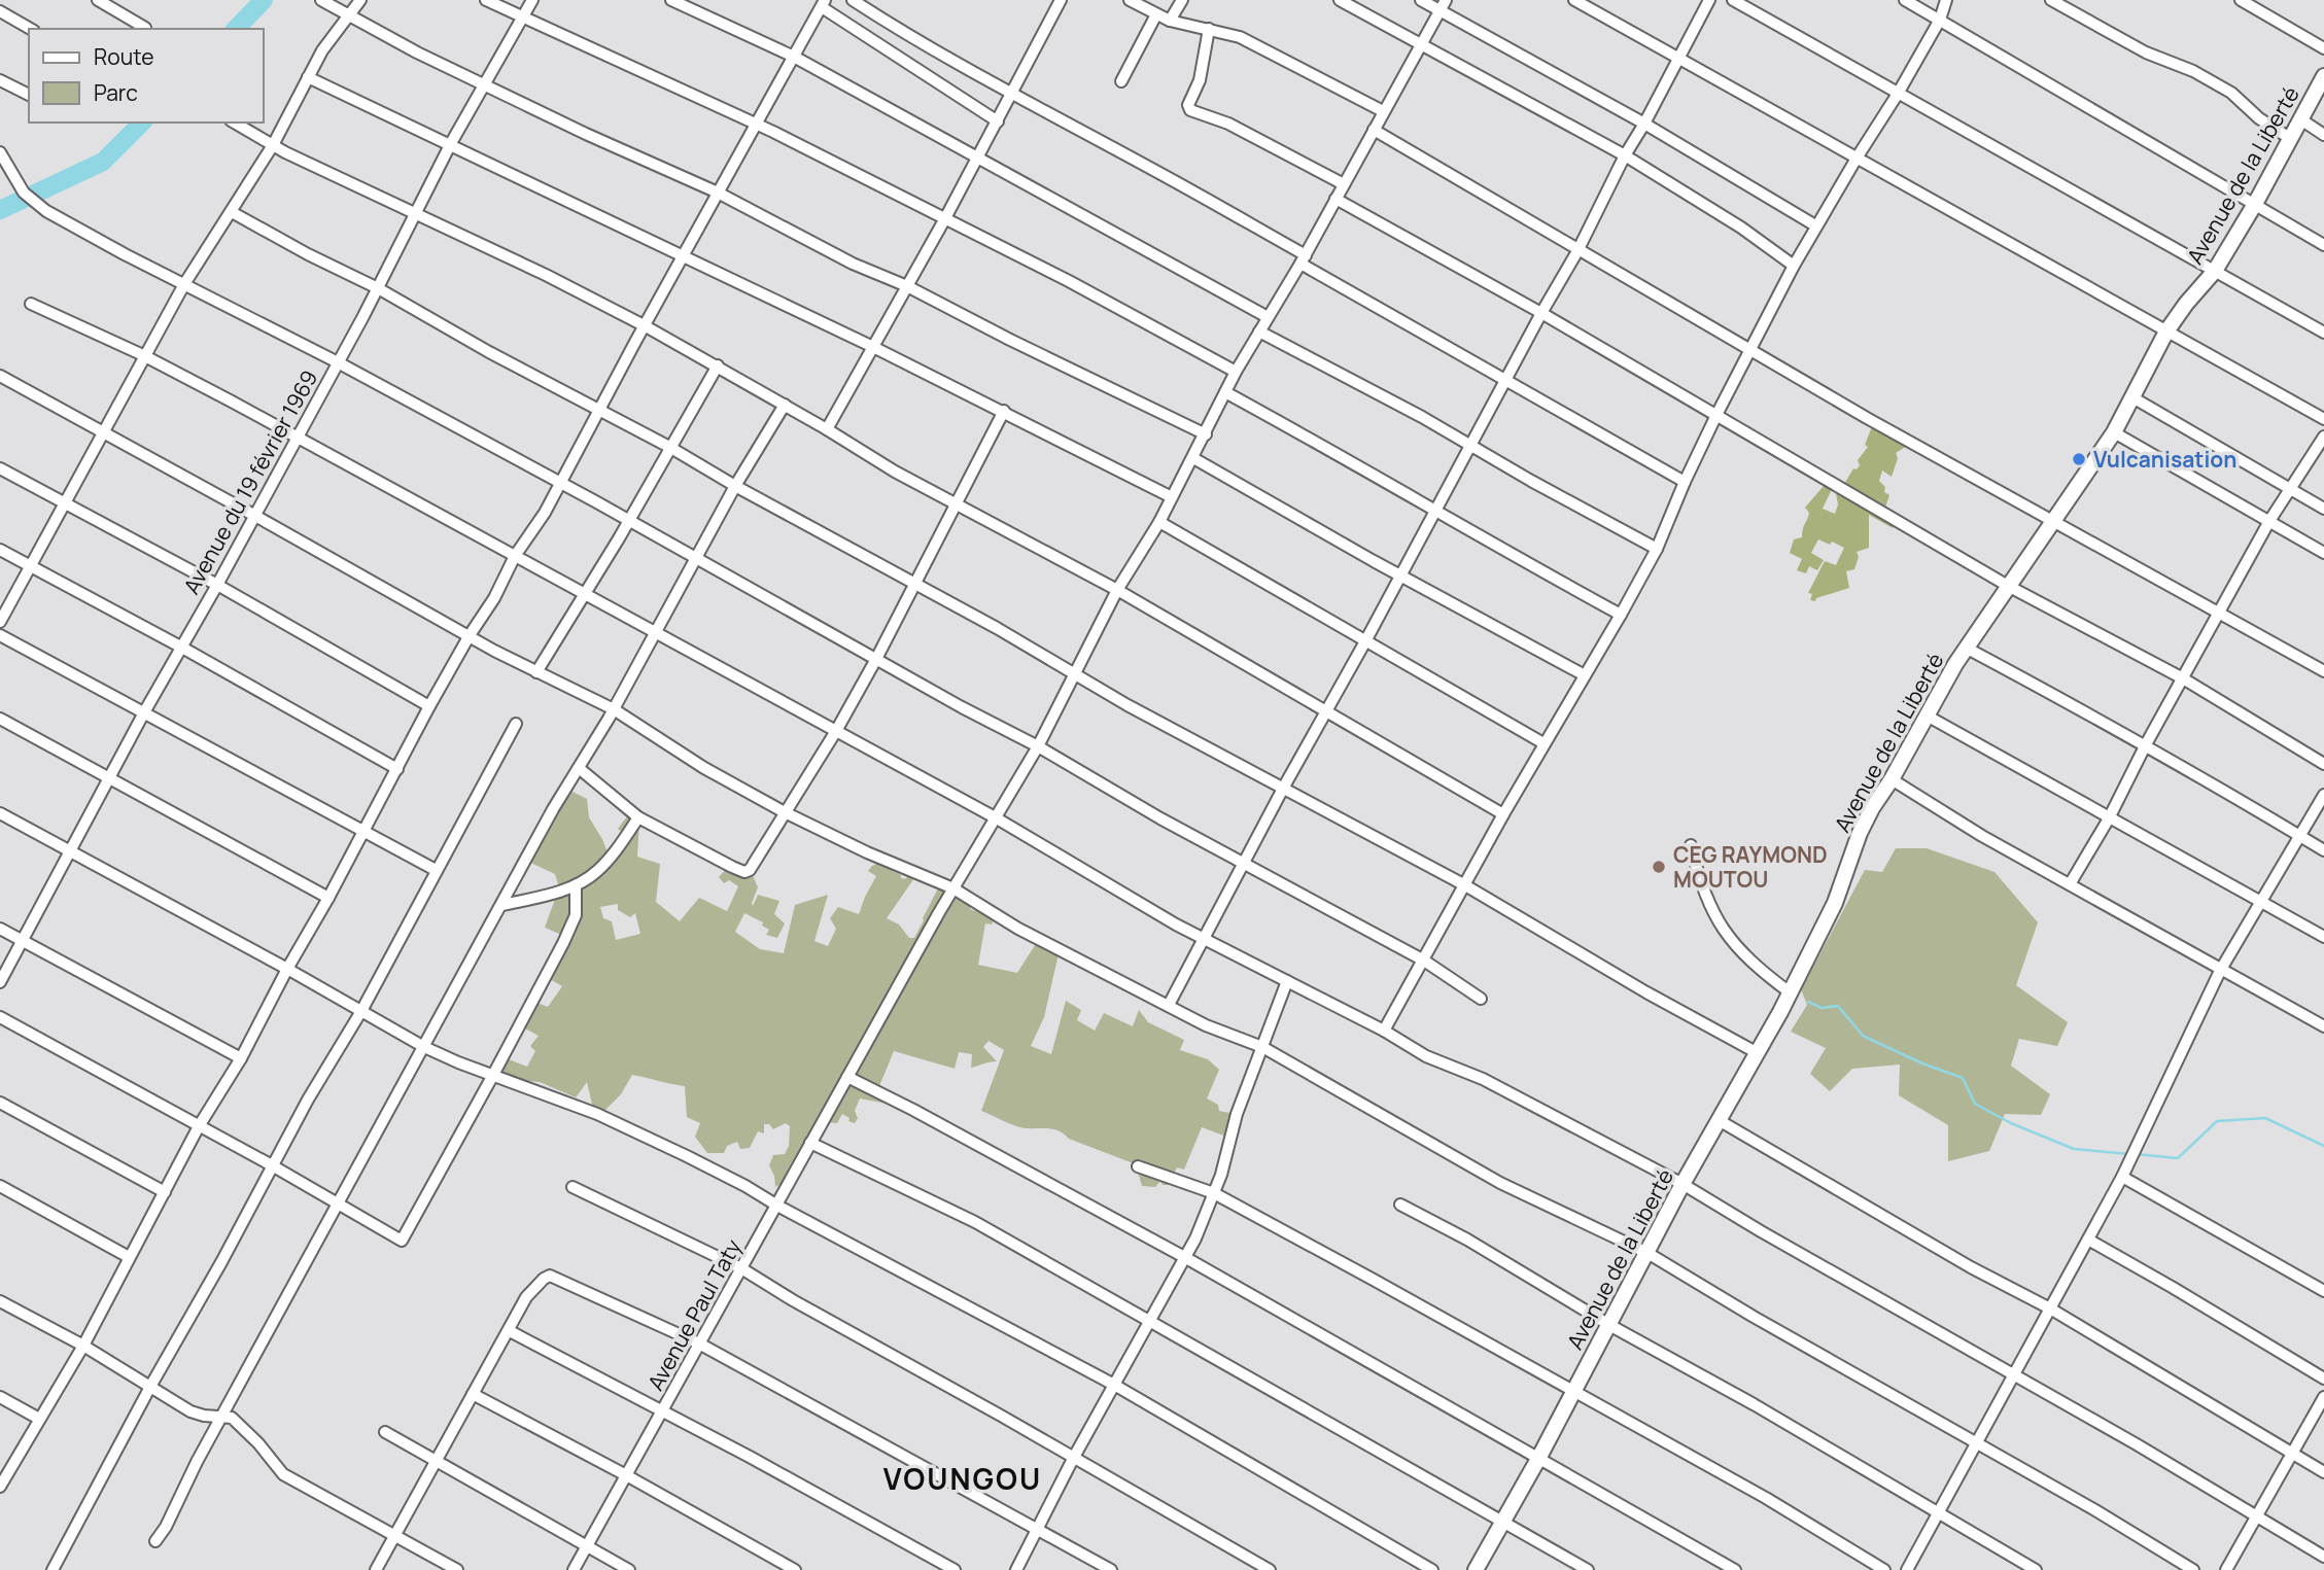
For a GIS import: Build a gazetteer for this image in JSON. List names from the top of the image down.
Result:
{
  "streets": {
    "street": ["Avenue de la Liberté", "Avenue du 19 février 1969", "Avenue Paul Taty"]
  },
  "districts": ["VOUNGOU"],
  "places": ["Vulcanisation", "CEG RAYMOND MOUTOU"],
  "legend": ["Route", "Parc"]
}
